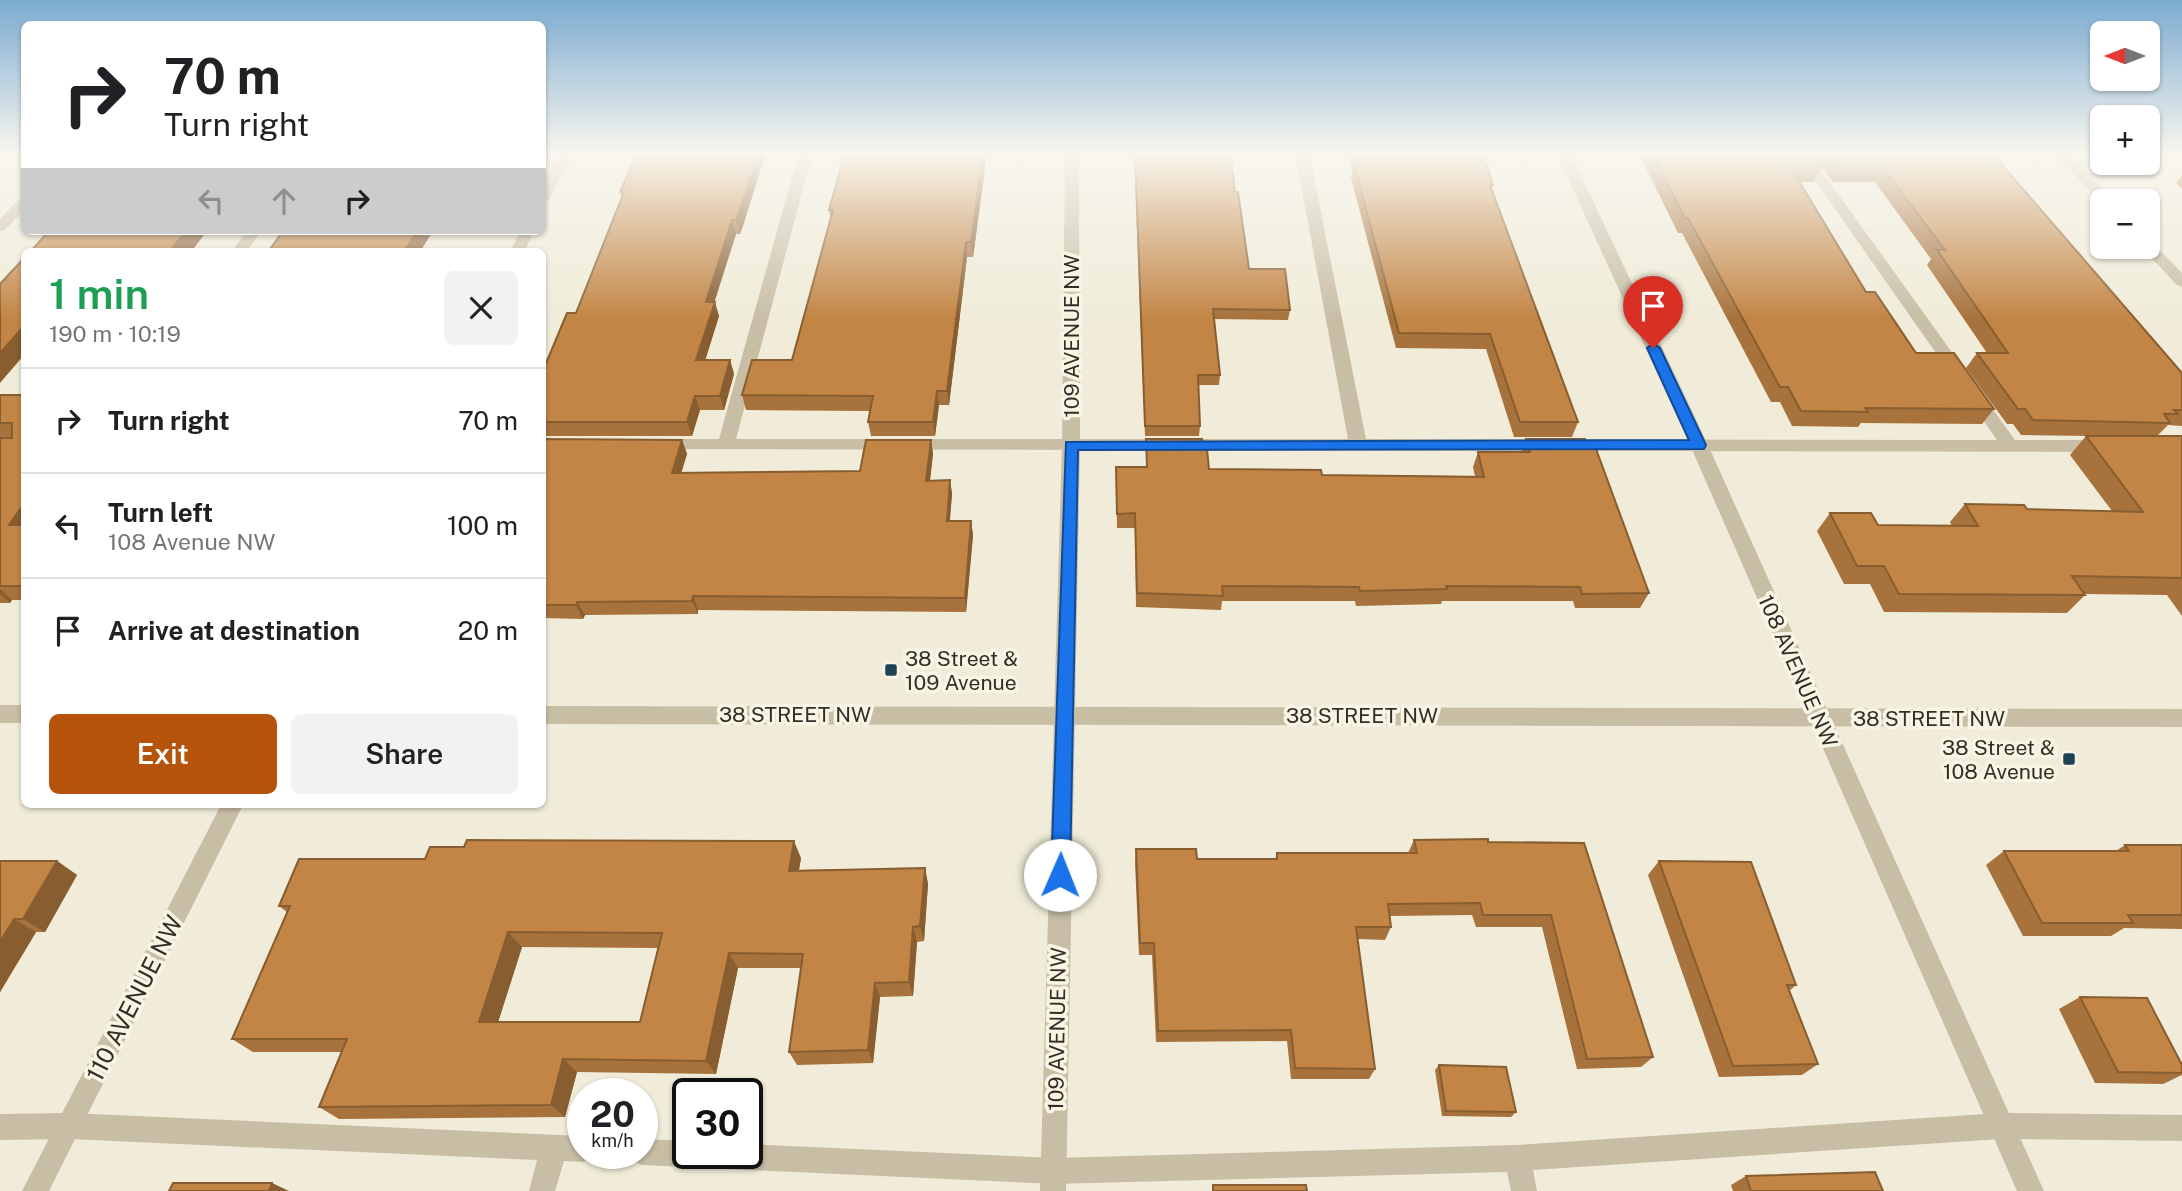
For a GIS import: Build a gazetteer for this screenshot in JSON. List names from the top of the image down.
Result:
{
  "streets": {
    "street": [
      "109 AVENUE NW",
      "108 AVENUE NW",
      "38 STREET NW",
      "110 AVENUE NW"
    ]
  },
  "crossings": [
    ["109 AVENUE NW", "38 STREET NW"],
    ["108 AVENUE NW", "38 STREET NW"]
  ],
  "places": {
    "transit": ["38 Street & 109 Avenue", "38 Street & 108 Avenue"]
  },
  "north": "left",
  "page": {
    "map_buttons": ["+", "−"],
    "turn": ["70 m", "Turn right"],
    "heading": ["1 min", "190 m · 10:19"],
    "list": [
      {
        "name": "Turn right",
        "value": "70 m"
      },
      {
        "name": "Turn left",
        "note": "108 Avenue NW",
        "value": "100 m"
      },
      {
        "name": "Arrive at destination",
        "value": "20 m"
      }
    ],
    "buttons": ["Exit", "Share"],
    "speed": "20 km/h",
    "limit": "30"
  }
}
